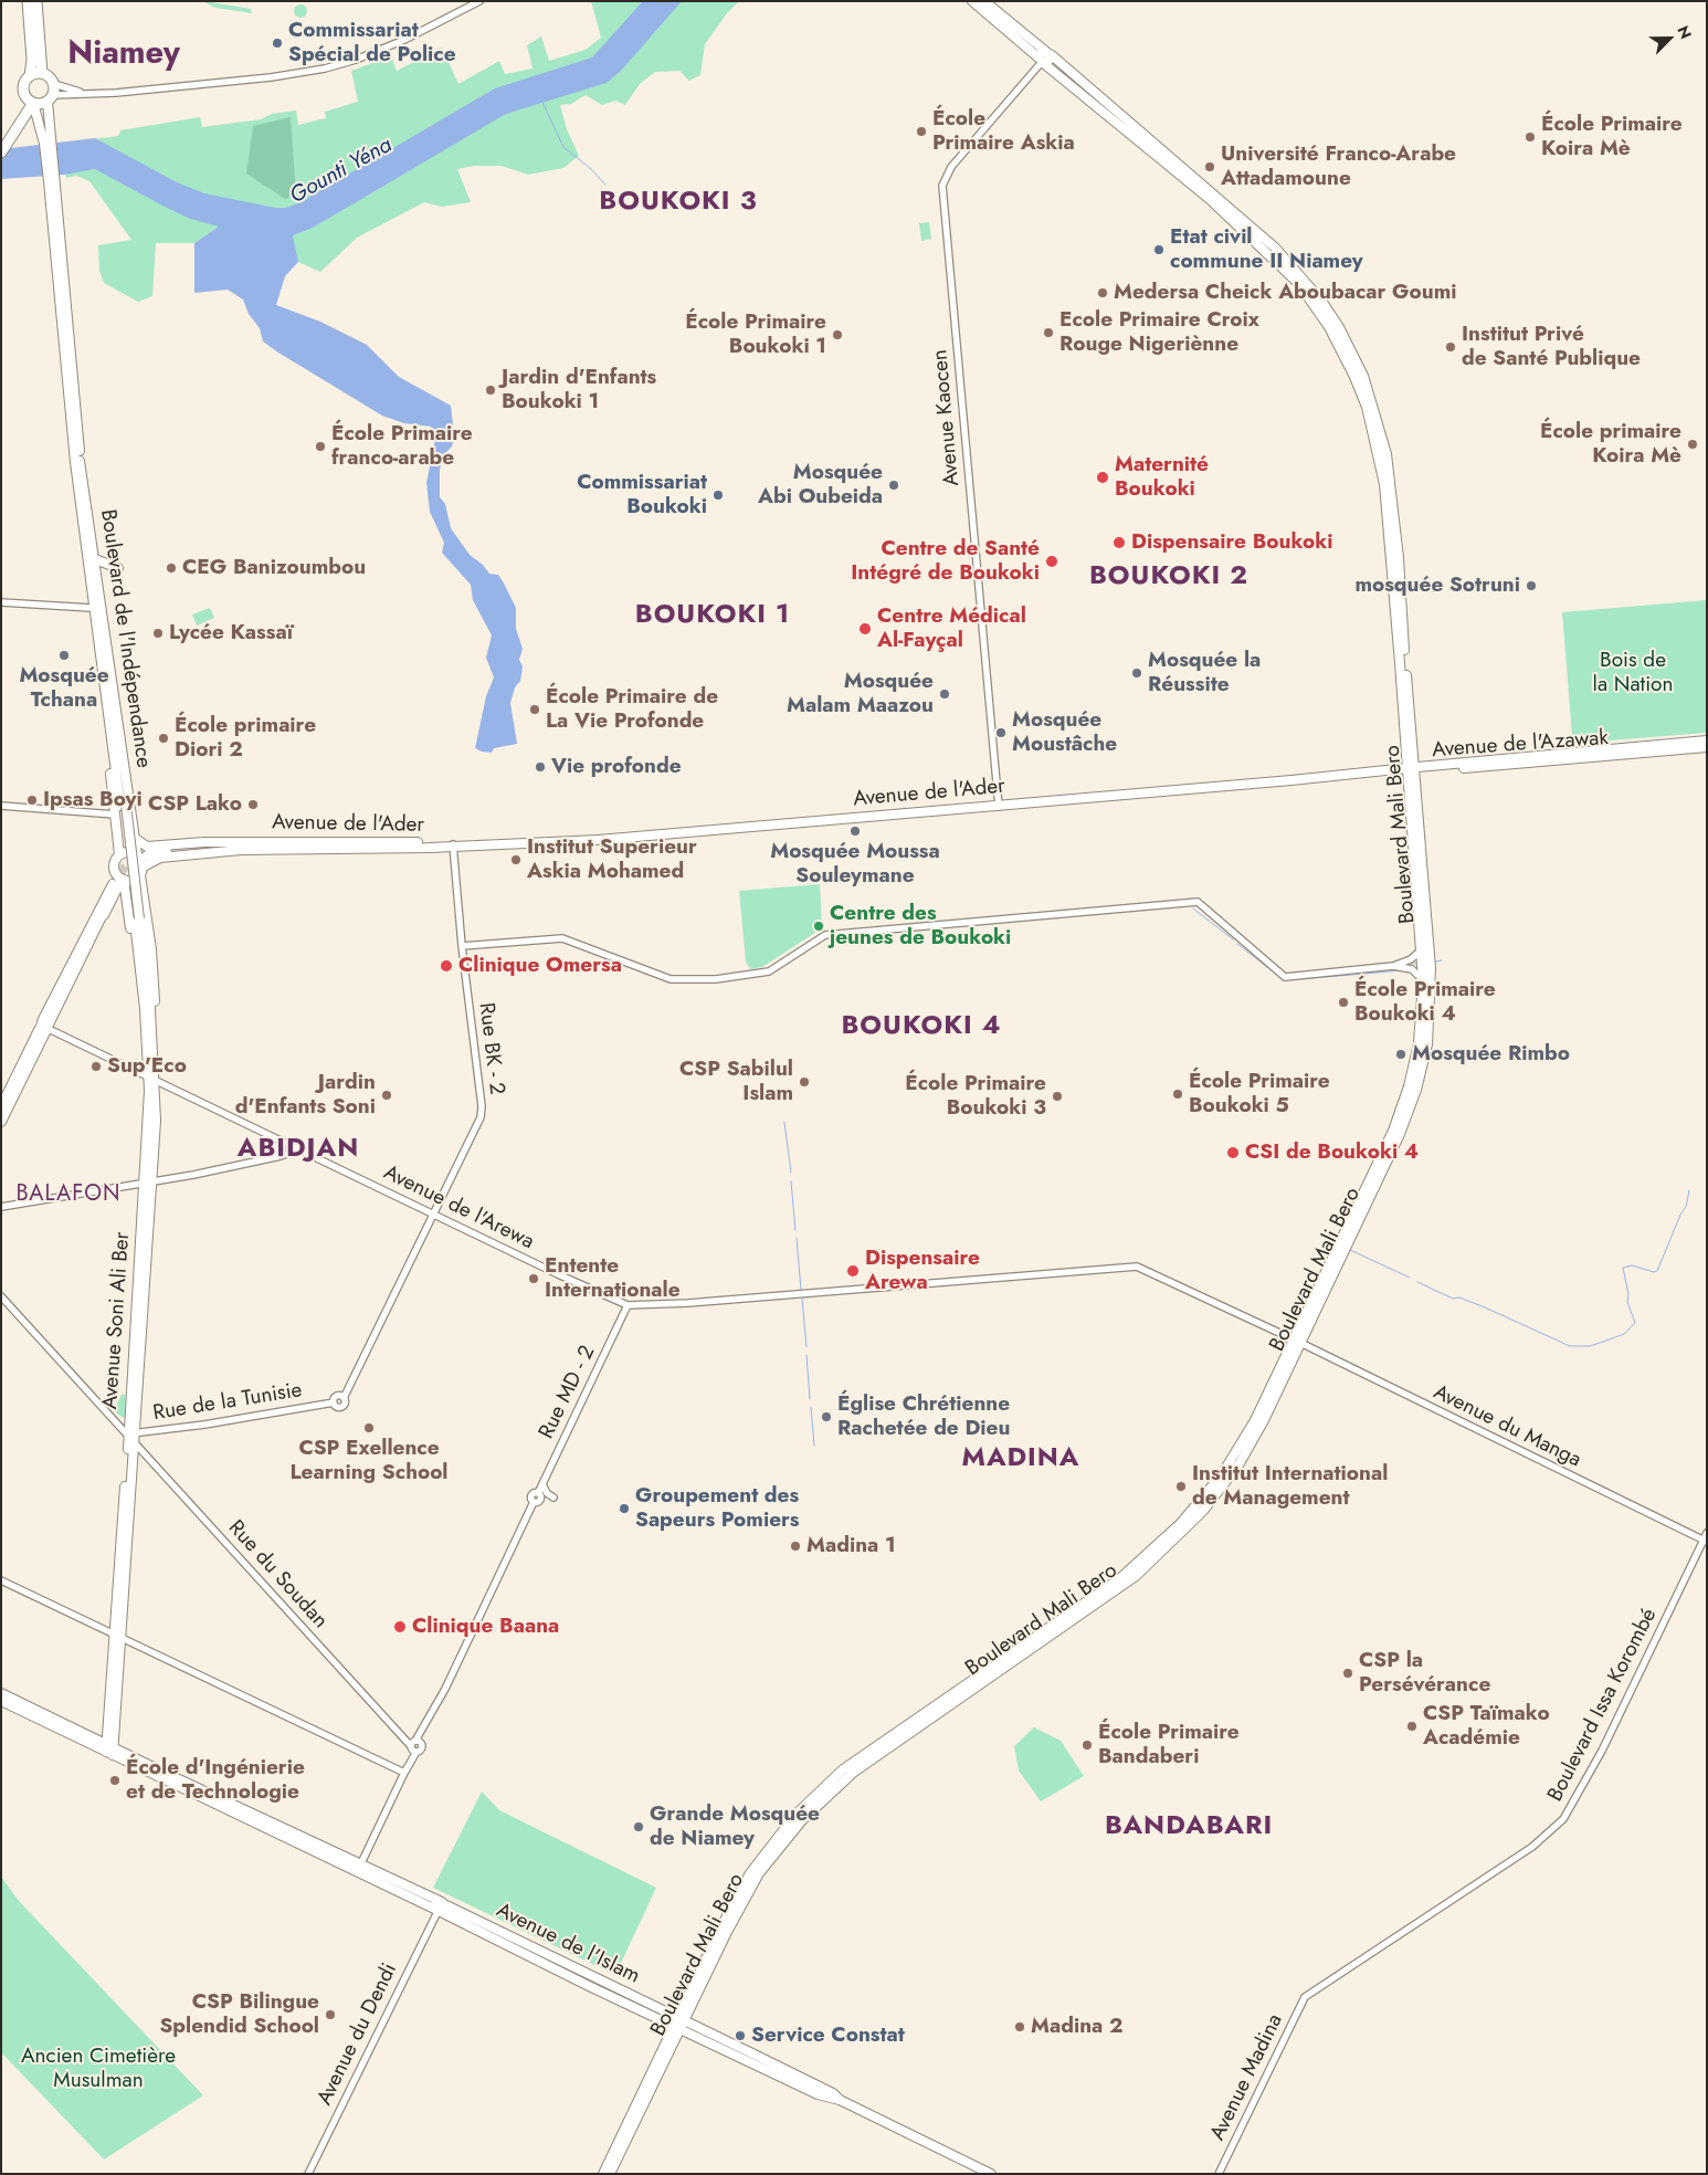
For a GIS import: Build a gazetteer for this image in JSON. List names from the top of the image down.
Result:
{
  "streets": {
    "main road": [
      "Boulevard de l'Indépendance",
      "Avenue de l'Azawak",
      "Avenue de l'Ader",
      "Boulevard Mali Bero",
      "Avenue Soni Ali Ber",
      "Avenue de l'Islam"
    ],
    "street": [
      "Avenue Kaocen",
      "Rue BK - 2",
      "Avenue de l'Arewa",
      "Rue MD - 2",
      "Rue de la Tunisie",
      "Avenue du Manga",
      "Rue du Soudan",
      "Boulevard Issa Korombé",
      "Avenue du Dendi",
      "Avenue Madina"
    ]
  },
  "crossings": [
    ["Avenue Kaocen", "Avenue de l'Ader"],
    ["Avenue Kaocen", "Boulevard Mali Bero"],
    ["Boulevard de l'Indépendance", "Avenue de l'Ader"],
    ["Boulevard de l'Indépendance", "Avenue Soni Ali Ber"],
    ["Avenue de l'Azawak", "Avenue de l'Ader"],
    ["Avenue de l'Azawak", "Boulevard Mali Bero"],
    ["Avenue de l'Ader", "Boulevard Mali Bero"],
    ["Avenue de l'Ader", "Rue BK - 2"],
    ["Avenue de l'Ader", "Avenue Soni Ali Ber"],
    ["Boulevard Mali Bero", "Avenue de l'Arewa"],
    ["Boulevard Mali Bero", "Avenue du Manga"],
    ["Boulevard Mali Bero", "Avenue de l'Islam"],
    ["Rue BK - 2", "Avenue de l'Arewa"],
    ["Rue BK - 2", "Rue de la Tunisie"],
    ["Avenue de l'Arewa", "Avenue Soni Ali Ber"],
    ["Avenue de l'Arewa", "Rue MD - 2"],
    ["Avenue de l'Arewa", "Avenue du Manga"],
    ["Avenue Soni Ali Ber", "Rue de la Tunisie"],
    ["Avenue Soni Ali Ber", "Rue du Soudan"],
    ["Rue MD - 2", "Rue du Soudan"],
    ["Rue de la Tunisie", "Rue du Soudan"],
    ["Avenue du Manga", "Boulevard Issa Korombé"],
    ["Boulevard Issa Korombé", "Avenue Madina"],
    ["Avenue de l'Islam", "Avenue du Dendi"]
  ],
  "districts": [
    "Niamey",
    "BOUKOKI 3",
    "BOUKOKI 2",
    "BOUKOKI 1",
    "BOUKOKI 4",
    "ABIDJAN",
    "BALAFON",
    "MADINA",
    "BANDABARI"
  ],
  "water": ["Gounti Yéna"],
  "parks": ["Bois de la Nation", "Ancien Cimetière Musulman"],
  "places": [
    "Commissariat Spécial de Police",
    "École Primaire Askia",
    "École Primaire Koira Mè",
    "Université Franco-Arabe Attadamoune",
    "Etat civil commune II Niamey",
    "Medersa Cheick Aboubacar Goumi",
    "Ecole Primaire Croix Rouge Nigeriènne",
    "École Primaire Boukoki 1",
    "Institut Privé de Santé Publique",
    "Jardin d'Enfants Boukoki 1",
    "École primaire Koira Mè",
    "École Primaire franco-arabe",
    "Maternité Boukoki",
    "Mosquée Abi Oubeida",
    "Commissariat Boukoki",
    "Dispensaire Boukoki",
    "Centre de Santé Intégré de Boukoki",
    "CEG Banizoumbou",
    "mosquée Sotruni",
    "Centre Médical Al-Fayçal",
    "Lycée Kassaï",
    "Mosquée Tchana",
    "Mosquée la Réussite",
    "Mosquée Malam Maazou",
    "École Primaire de La Vie Profonde",
    "Mosquée Moustâche",
    "École primaire Diori 2",
    "Vie profonde",
    "Ipsas Boyi",
    "CSP Lako",
    "Mosquée Moussa Souleymane",
    "Institut Superieur Askia Mohamed",
    "Centre des jeunes de Boukoki",
    "Clinique Omersa",
    "École Primaire Boukoki 4",
    "Mosquée Rimbo",
    "Sup'Eco",
    "CSP Sabilul Islam",
    "École Primaire Boukoki 5",
    "Jardin d'Enfants Soni",
    "École Primaire Boukoki 3",
    "CSI de Boukoki 4",
    "Dispensaire Arewa",
    "Entente Internationale",
    "Église Chrétienne Rachetée de Dieu",
    "CSP Exellence Learning School",
    "Institut International de Management",
    "Groupement des Sapeurs Pomiers",
    "Madina 1",
    "Clinique Baana",
    "CSP la Persévérance",
    "CSP Taïmako Académie",
    "École Primaire Bandaberi",
    "École d'Ingénierie et de Technologie",
    "Grande Mosquée de Niamey",
    "CSP Bilingue Splendid School",
    "Madina 2",
    "Service Constat"
  ],
  "north": "top right"
}
